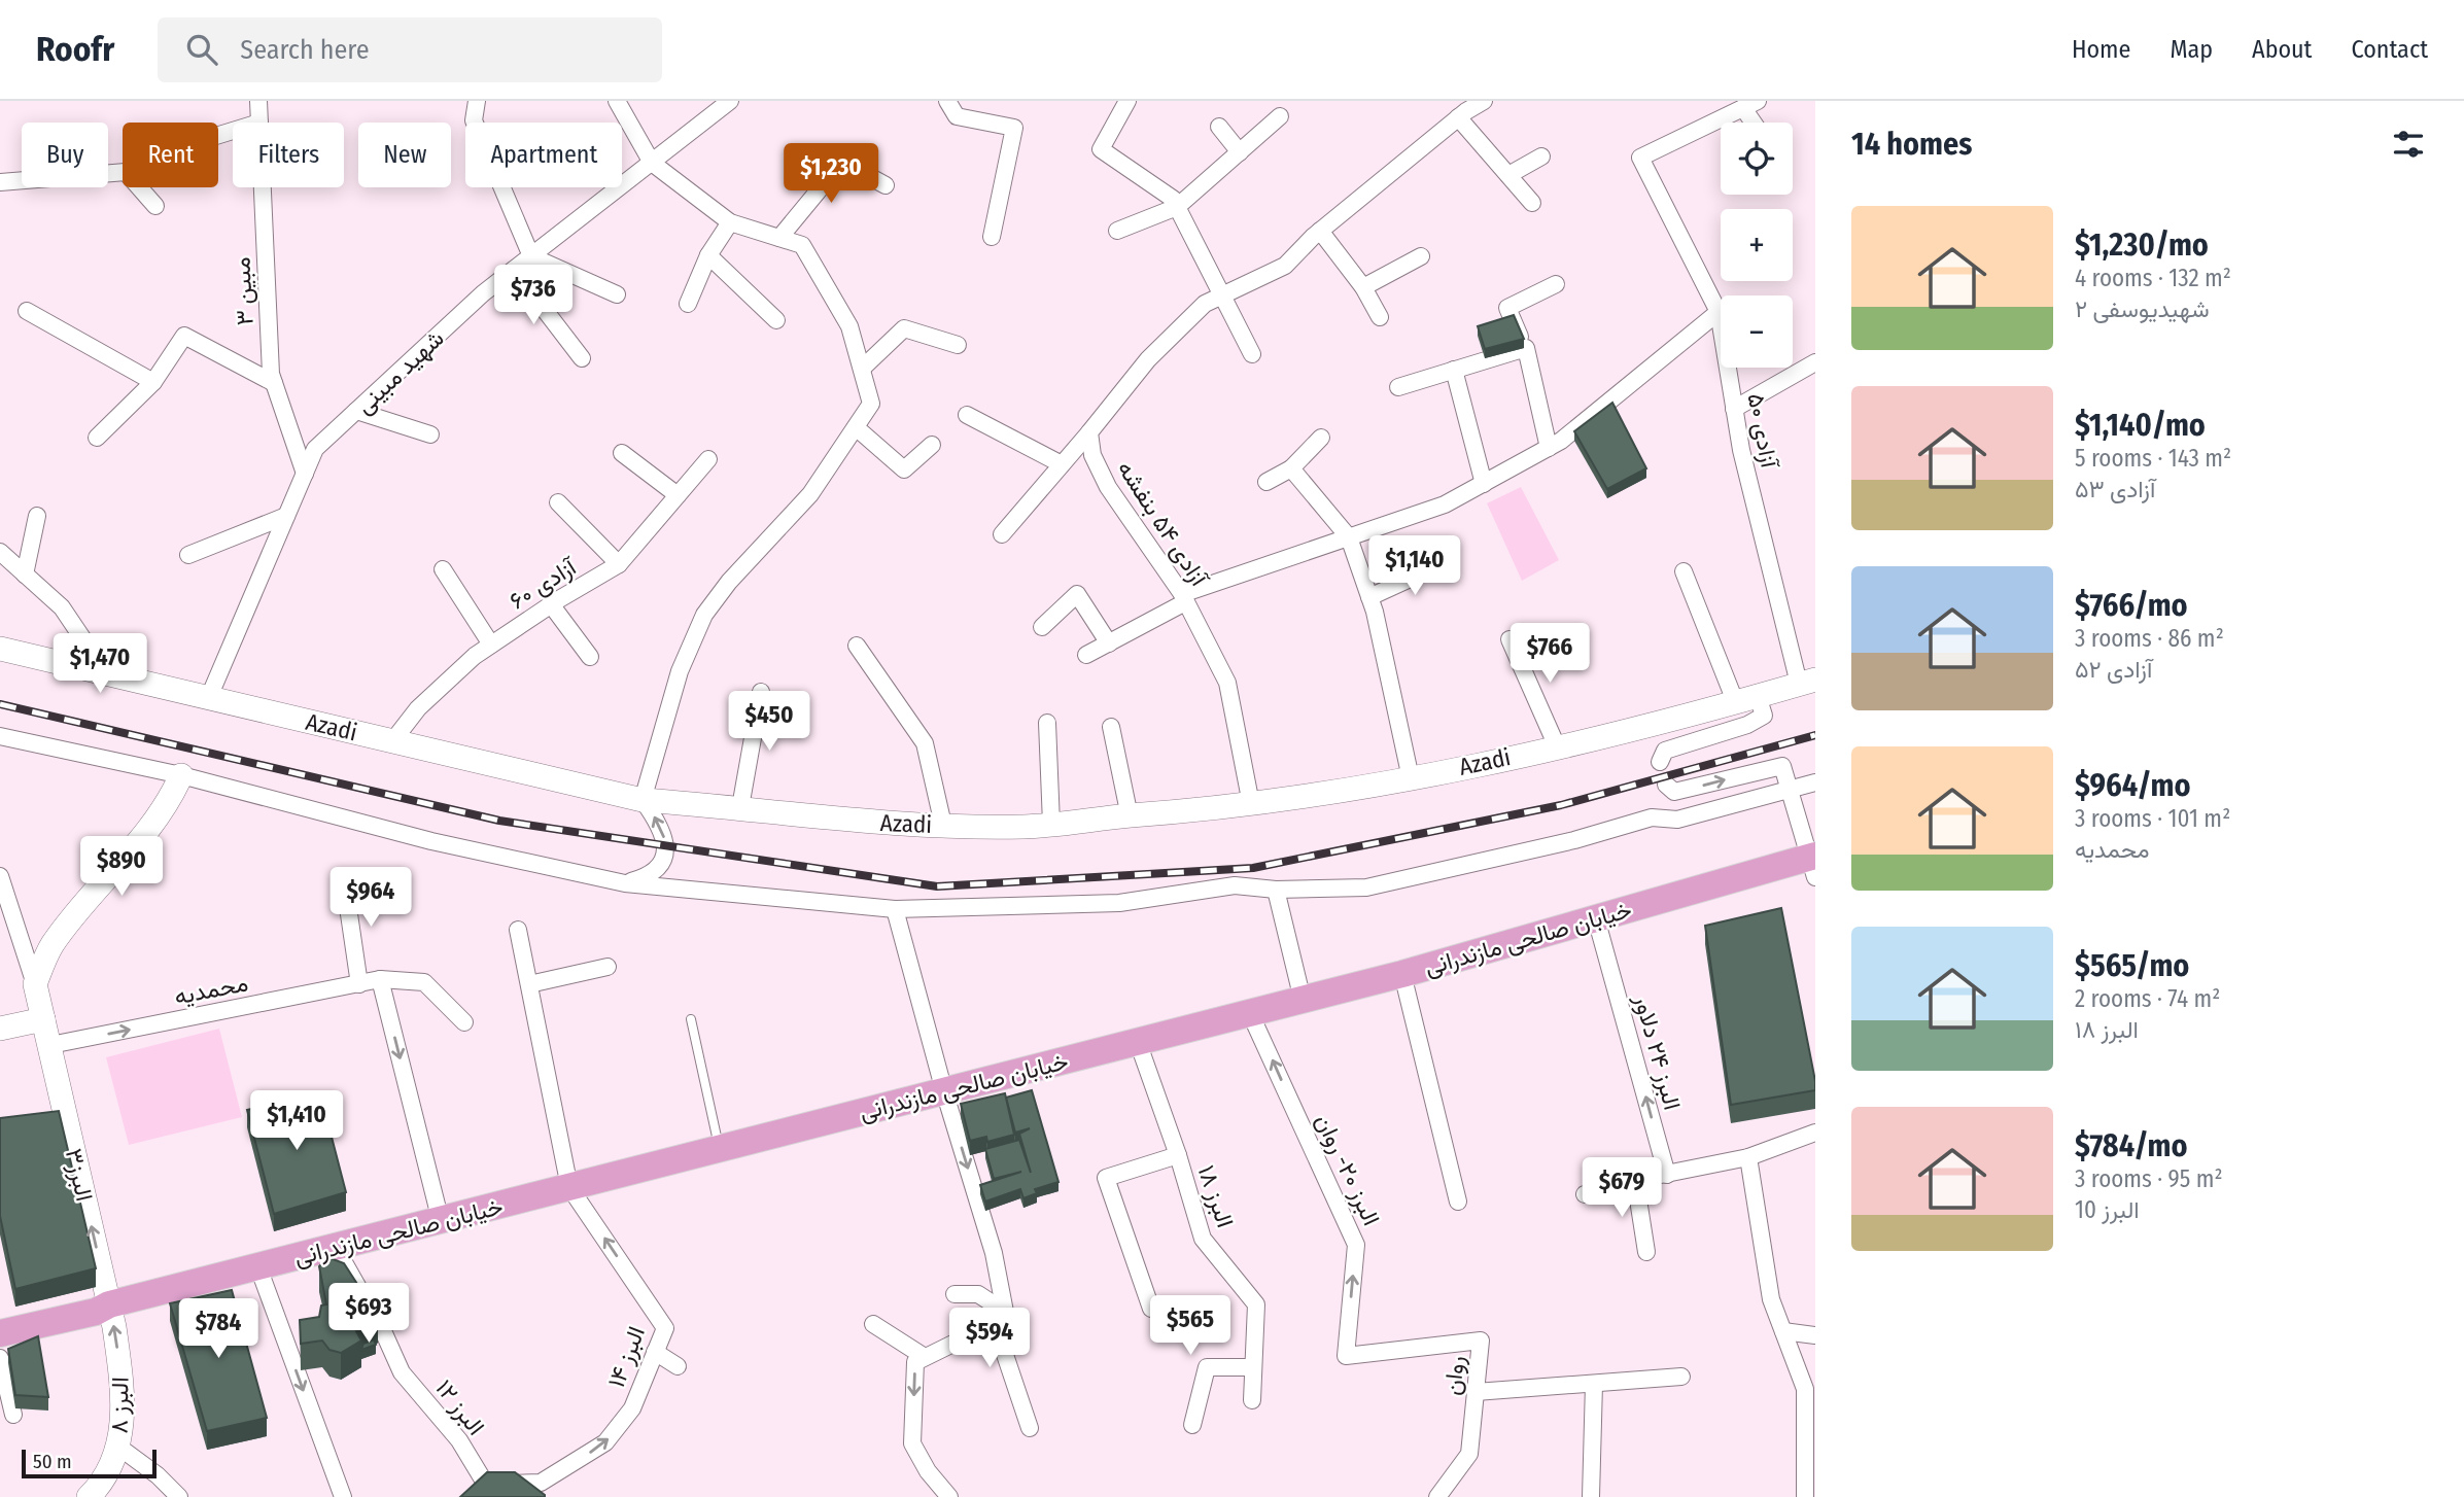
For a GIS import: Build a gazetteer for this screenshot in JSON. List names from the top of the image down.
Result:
{
  "streets": {
    "main road": [
      "Azadi",
      "خیابان صالحی مازندرانی",
      "البرز۳",
      "البرز ۸"
    ],
    "street": [
      "مبین ۳",
      "شهید مبینی",
      "آزادی ۵۰",
      "آزادی ۵۴ بنفشه",
      "آزادی ۶۰",
      "محمدیه",
      "البرز ۲۴ دلاور",
      "البرز ۲۰- روان",
      "البرز ۱۸",
      "البرز ۱۴",
      "روان",
      "البرز ۱۲"
    ]
  },
  "crossings": [
    ["مبین ۳", "شهید مبینی"],
    ["شهید مبینی", "Azadi"],
    ["آزادی ۵۰", "Azadi"],
    ["آزادی ۵۴ بنفشه", "Azadi"],
    ["آزادی ۶۰", "Azadi"],
    ["خیابان صالحی مازندرانی", "البرز ۲۴ دلاور"],
    ["خیابان صالحی مازندرانی", "البرز ۲۰- روان"],
    ["خیابان صالحی مازندرانی", "البرز۳"],
    ["خیابان صالحی مازندرانی", "البرز ۱۸"],
    ["خیابان صالحی مازندرانی", "البرز ۱۴"],
    ["خیابان صالحی مازندرانی", "البرز ۸"],
    ["خیابان صالحی مازندرانی", "البرز ۱۲"],
    ["محمدیه", "البرز۳"],
    ["البرز ۲۰- روان", "روان"],
    ["البرز۳", "البرز ۸"],
    ["البرز ۱۴", "البرز ۱۲"]
  ],
  "one_way": [
    "محمدیه",
    "البرز ۲۴ دلاور",
    "البرز۳",
    "البرز ۸"
  ],
  "scale_bar": "50 m",
  "page": {
    "header": "Roofr",
    "search": "Search here",
    "nav": [
      "Home",
      "Map",
      "About",
      "Contact"
    ],
    "heading": "14 homes",
    "map_buttons": ["+", "−"],
    "chip": [
      "Buy",
      "Rent",
      "Filters",
      "New",
      "Apartment"
    ],
    "price": [
      "$1,230",
      "$736",
      "$1,140",
      "$766",
      "$1,470",
      "$450",
      "$890",
      "$964",
      "$1,410",
      "$679",
      "$693",
      "$565",
      "$784",
      "$594"
    ],
    "list": [
      {
        "name": "$1,230/mo",
        "note": "4 rooms · 132 m² · شهیدیوسفی ۲"
      },
      {
        "name": "$1,140/mo",
        "note": "5 rooms · 143 m² · آزادی ۵۳"
      },
      {
        "name": "$766/mo",
        "note": "3 rooms · 86 m² · آزادی ۵۲"
      },
      {
        "name": "$964/mo",
        "note": "3 rooms · 101 m² · محمدیه"
      },
      {
        "name": "$565/mo",
        "note": "2 rooms · 74 m² · البرز ۱۸"
      },
      {
        "name": "$784/mo",
        "note": "3 rooms · 95 m² · البرز 10"
      }
    ],
    "scale": "50 m"
  }
}
